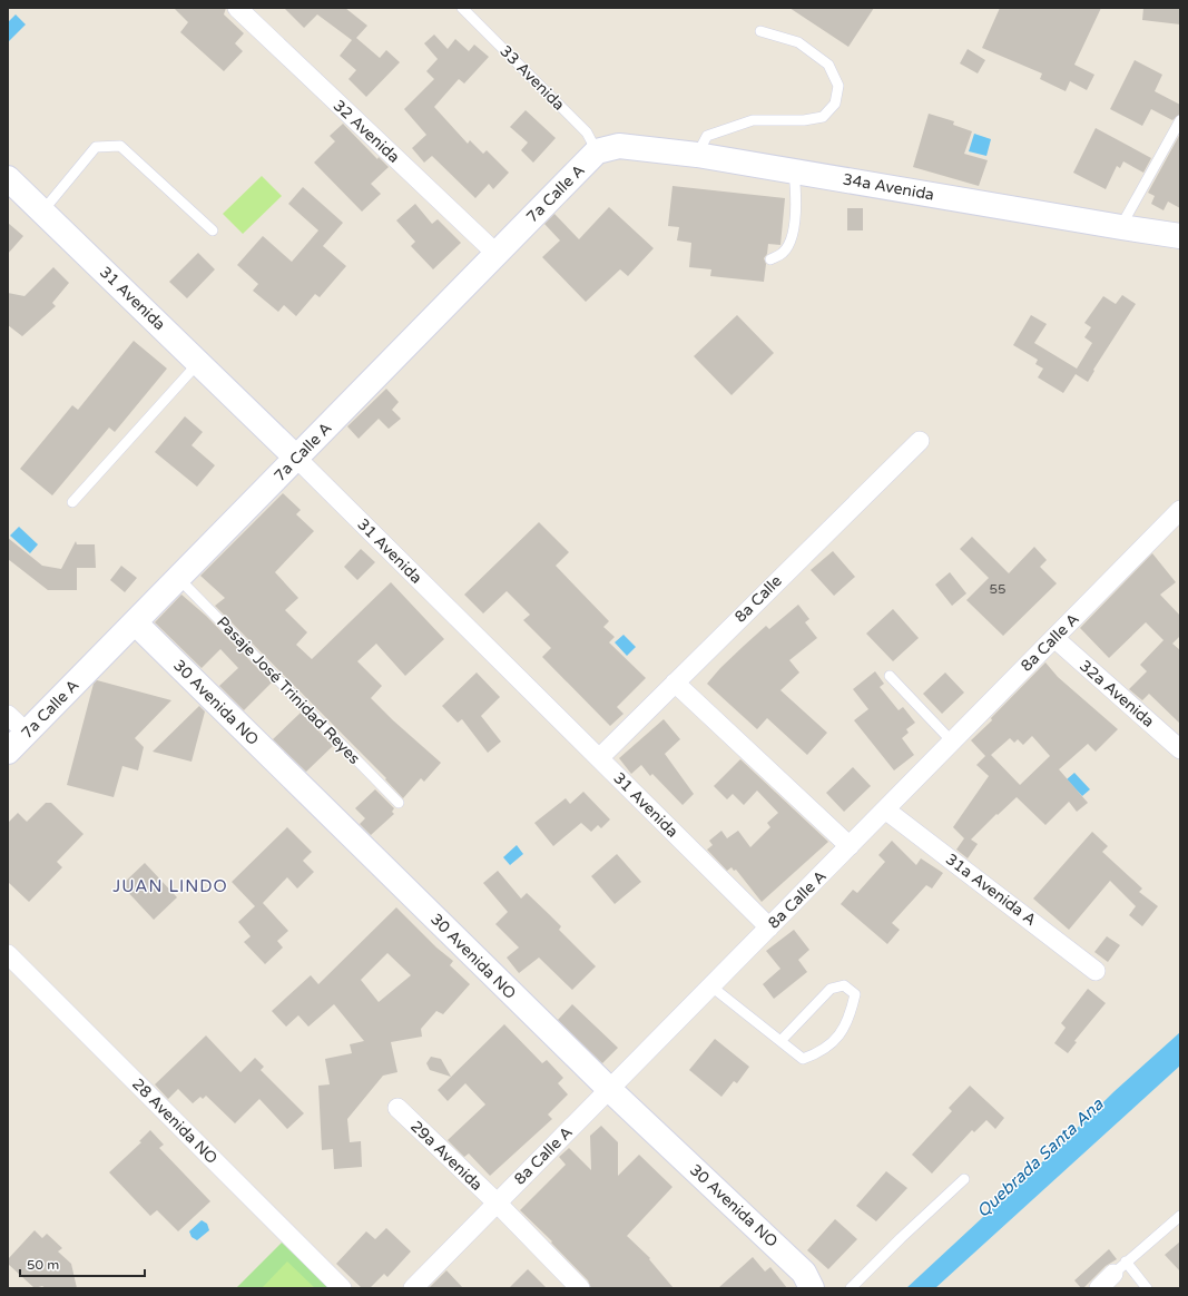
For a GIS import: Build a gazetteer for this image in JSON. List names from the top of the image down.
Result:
{
  "streets": {
    "street": [
      "32 Avenida",
      "34a Avenida",
      "7a Calle A",
      "31 Avenida",
      "8a Calle",
      "8a Calle A",
      "32a Avenida",
      "30 Avenida NO",
      "31a Avenida A",
      "28 Avenida NO",
      "29a Avenida"
    ],
    "lane": ["33 Avenida", "Pasaje José Trinidad Reyes"]
  },
  "crossings": [
    ["33 Avenida", "34a Avenida"],
    ["33 Avenida", "7a Calle A"],
    ["32 Avenida", "7a Calle A"],
    ["34a Avenida", "7a Calle A"],
    ["7a Calle A", "31 Avenida"],
    ["7a Calle A", "Pasaje José Trinidad Reyes"],
    ["7a Calle A", "30 Avenida NO"],
    ["31 Avenida", "8a Calle"],
    ["31 Avenida", "8a Calle A"],
    ["8a Calle A", "32a Avenida"],
    ["8a Calle A", "30 Avenida NO"],
    ["8a Calle A", "31a Avenida A"],
    ["8a Calle A", "29a Avenida"]
  ],
  "districts": ["JUAN LINDO"],
  "water": ["Quebrada Santa Ana"],
  "house_numbers": ["55"],
  "scale_bar": "50 m"
}
